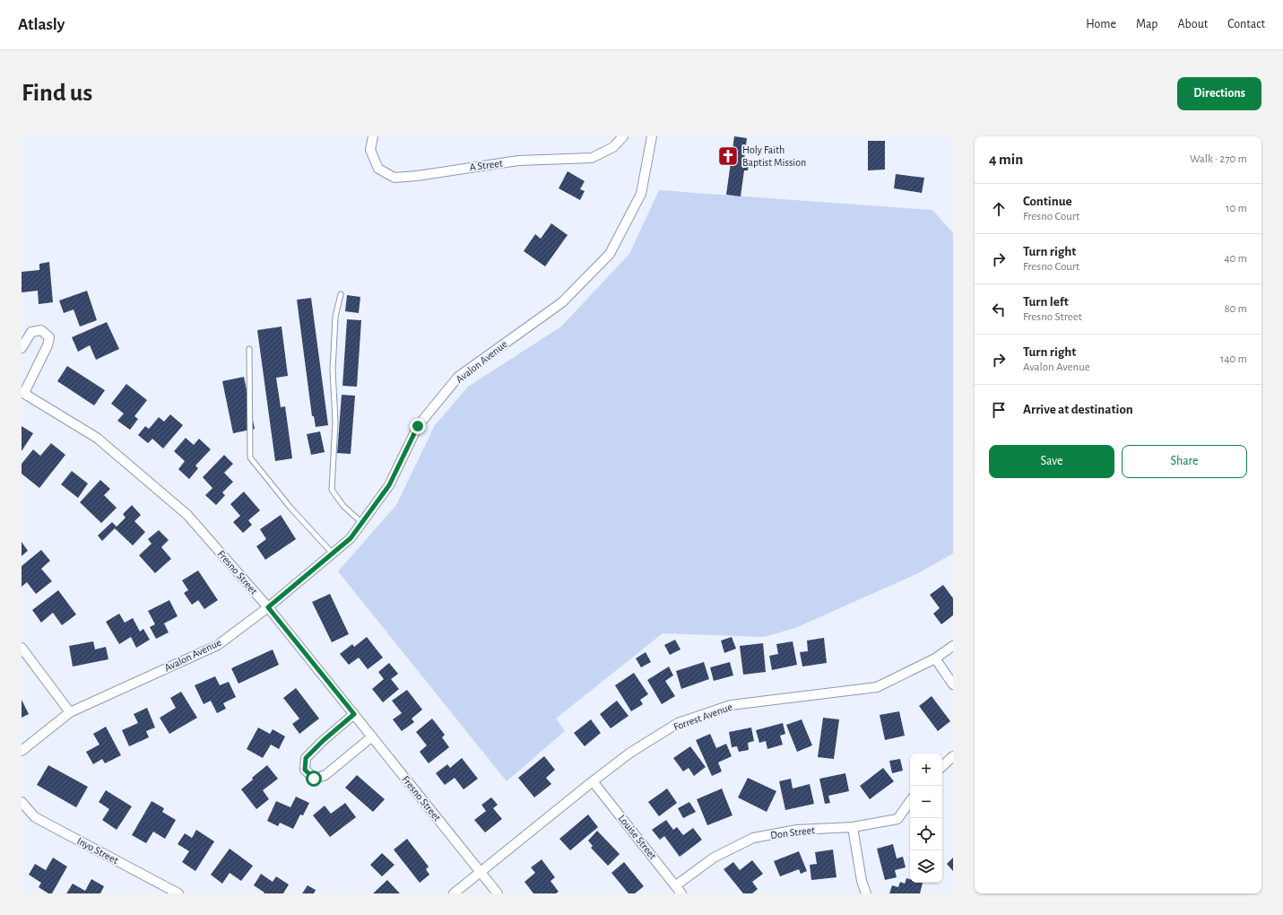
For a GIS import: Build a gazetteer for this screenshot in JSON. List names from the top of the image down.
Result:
{
  "streets": {
    "street": [
      "A Street",
      "Avalon Avenue",
      "Fresno Street",
      "Forrest Avenue",
      "Don Street",
      "Louise Street",
      "Inyo Street"
    ]
  },
  "crossings": [
    ["Avalon Avenue", "Fresno Street"],
    ["Fresno Street", "Forrest Avenue"],
    ["Forrest Avenue", "Louise Street"],
    ["Don Street", "Louise Street"]
  ],
  "places": {
    "church": ["Holy Faith Baptist Mission"]
  },
  "page": {
    "header": "Atlasly",
    "nav": [
      "Home",
      "Map",
      "About",
      "Contact"
    ],
    "buttons": [
      "Directions",
      ["Save", "Share"]
    ],
    "title": "Find us",
    "heading": ["4 min", "Walk · 270 m"],
    "list": [
      ["Continue", "Fresno Court", "10 m"],
      ["Turn right", "Fresno Court", "40 m"],
      ["Turn left", "Fresno Street", "80 m"],
      ["Turn right", "Avalon Avenue", "140 m"],
      "Arrive at destination"
    ],
    "map_buttons": ["+", "−"]
  }
}
